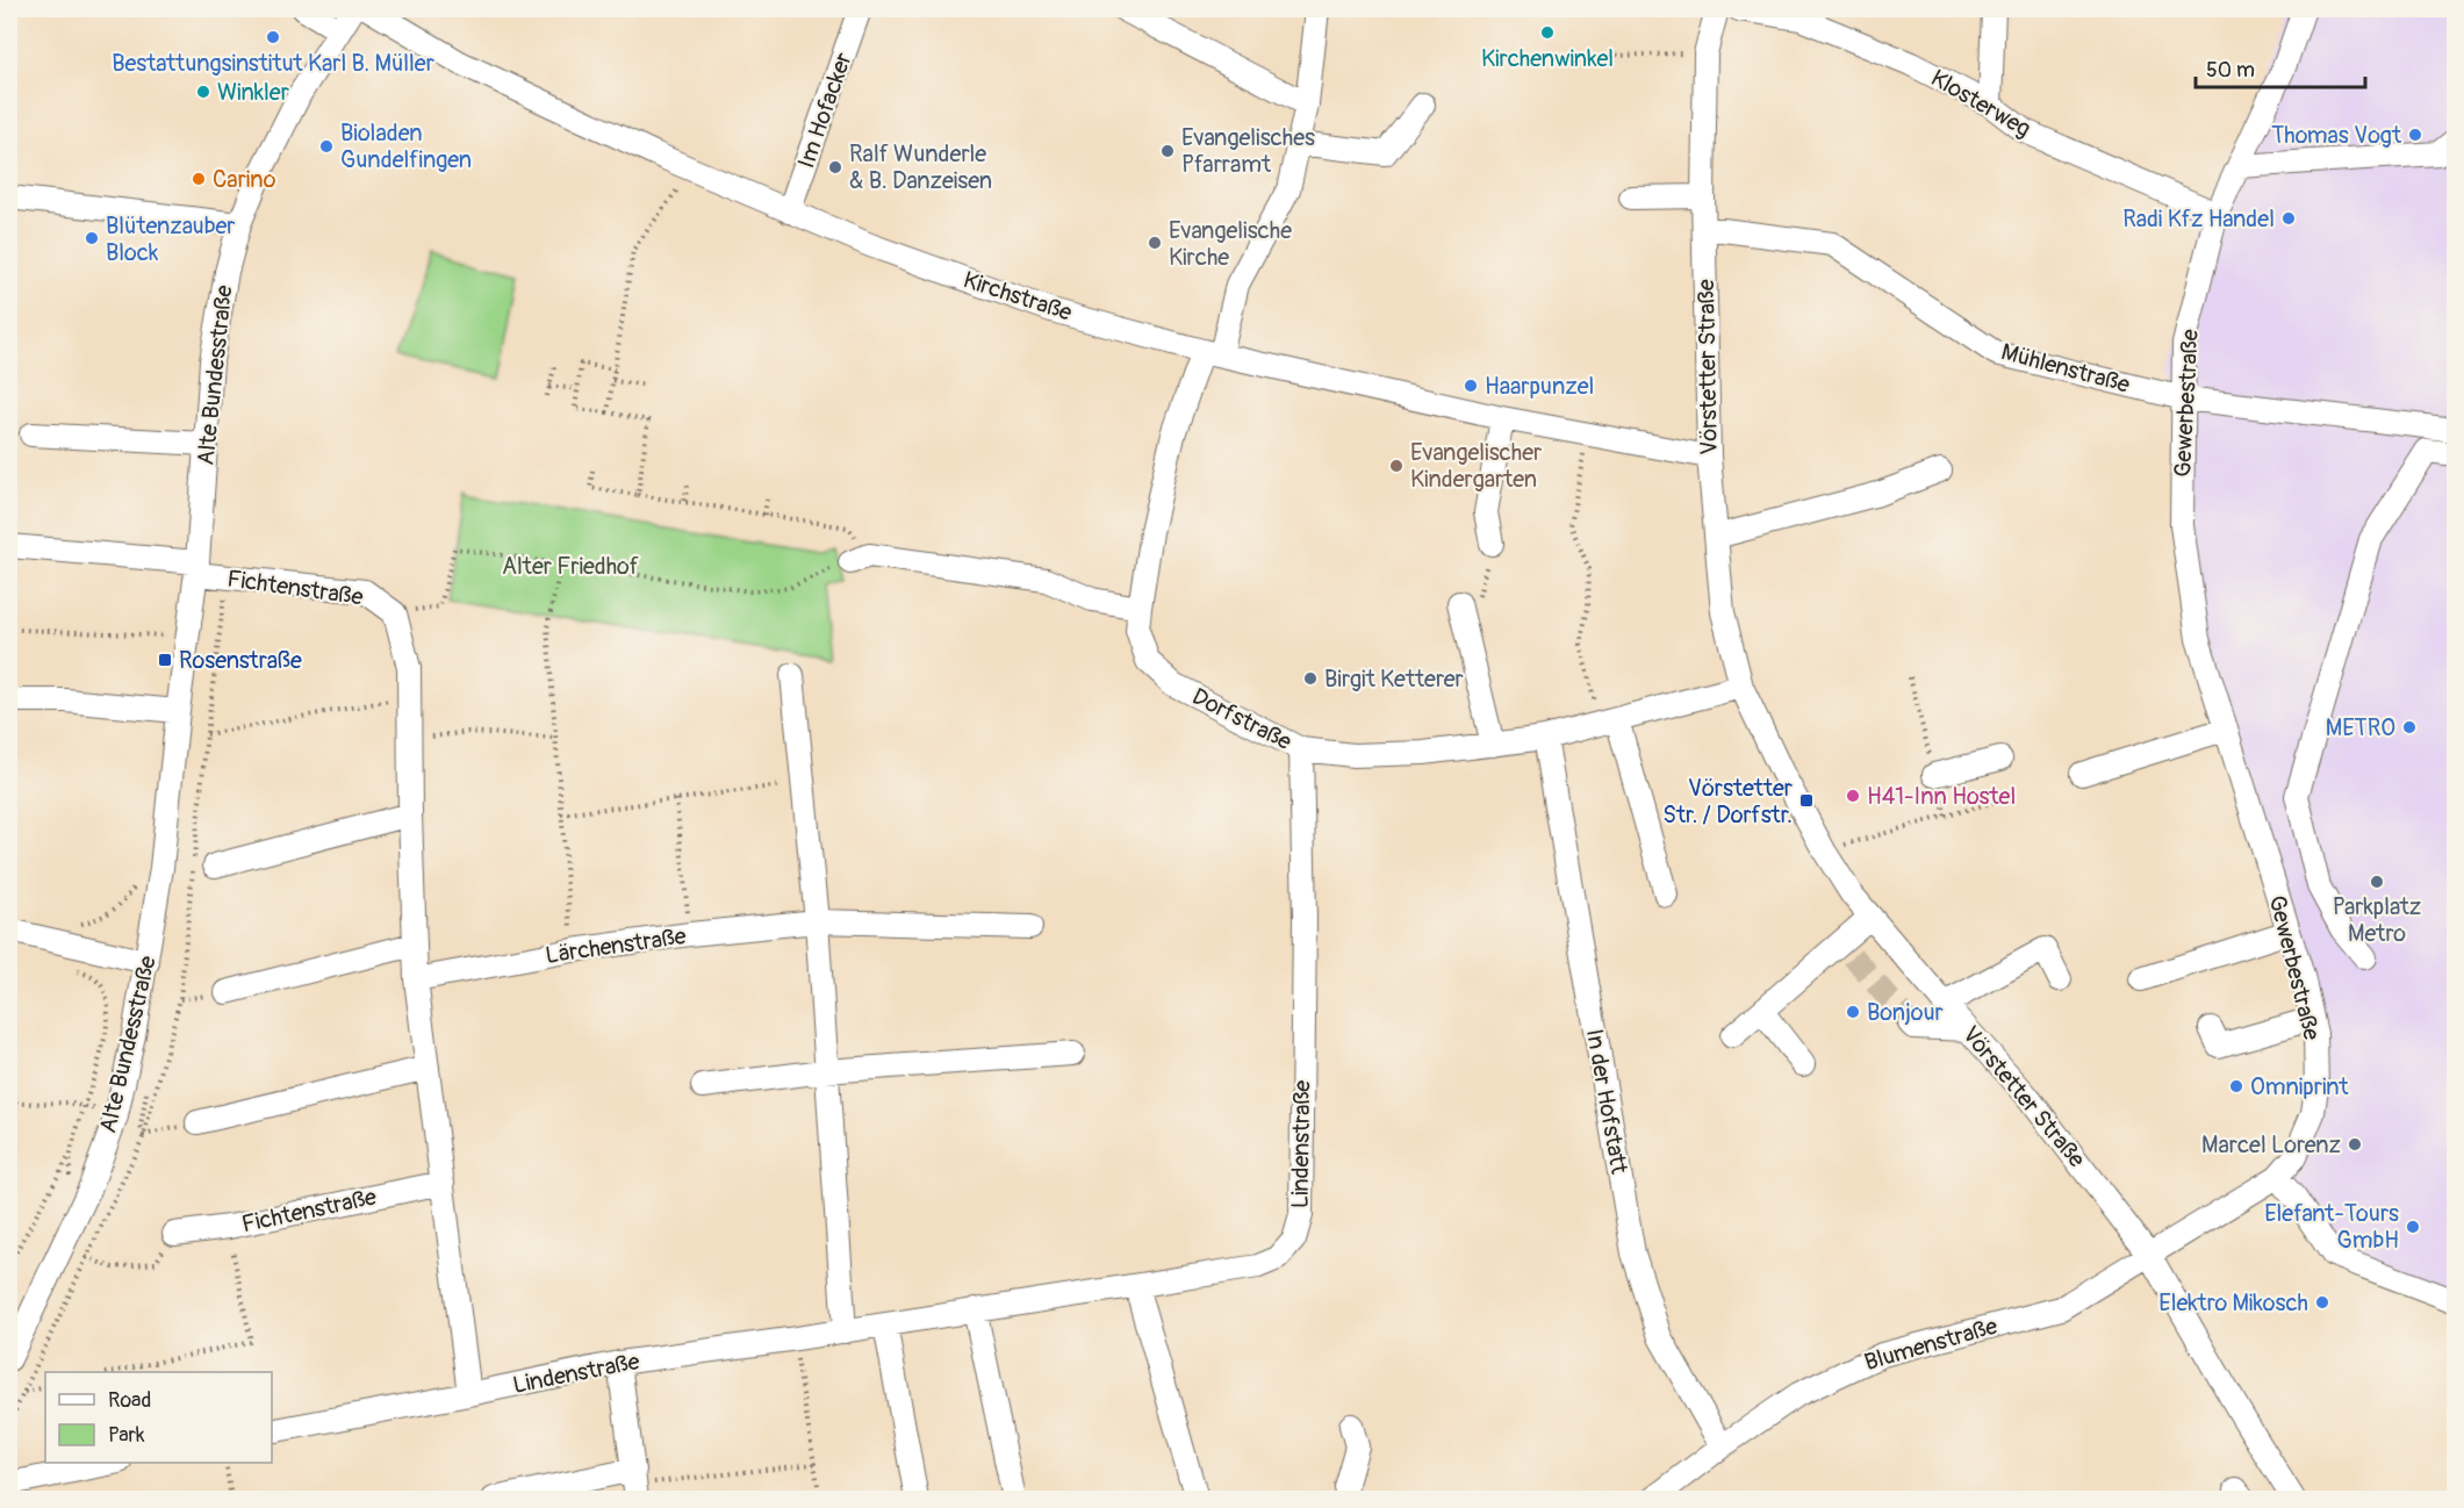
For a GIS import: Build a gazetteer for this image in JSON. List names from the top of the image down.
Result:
{
  "streets": {
    "street": [
      "Klosterweg",
      "Im Hofacker",
      "Kirchstraße",
      "Vörstetter Straße",
      "Mühlenstraße",
      "Alte Bundesstraße",
      "Gewerbestraße",
      "Fichtenstraße",
      "Dorfstraße",
      "Lärchenstraße",
      "In der Hofstatt",
      "Lindenstraße",
      "Blumenstraße"
    ]
  },
  "crossings": [
    ["Klosterweg", "Gewerbestraße"],
    ["Im Hofacker", "Kirchstraße"],
    ["Kirchstraße", "Vörstetter Straße"],
    ["Kirchstraße", "Dorfstraße"],
    ["Vörstetter Straße", "Mühlenstraße"],
    ["Vörstetter Straße", "Gewerbestraße"],
    ["Vörstetter Straße", "Dorfstraße"],
    ["Vörstetter Straße", "Blumenstraße"],
    ["Mühlenstraße", "Gewerbestraße"],
    ["Alte Bundesstraße", "Fichtenstraße"],
    ["Gewerbestraße", "Blumenstraße"],
    ["Dorfstraße", "In der Hofstatt"],
    ["Dorfstraße", "Lindenstraße"],
    ["In der Hofstatt", "Blumenstraße"]
  ],
  "parks": ["Alter Friedhof"],
  "places": {
    "other": [
      "Kirchenwinkel",
      "Bestattungsinstitut Karl B. Müller",
      "Winkler",
      "Thomas Vogt",
      "Bioladen Gundelfingen",
      "Evangelisches Pfarramt",
      "Ralf Wunderle & B. Danzeisen",
      "Carino",
      "Radi Kfz Handel",
      "Blütenzauber Block",
      "Evangelische Kirche",
      "Haarpunzel",
      "Evangelischer Kindergarten",
      "Birgit Ketterer",
      "METRO",
      "H41-Inn Hostel",
      "Parkplatz Metro",
      "Bonjour",
      "Omniprint",
      "Marcel Lorenz",
      "Elefant-Tours GmbH",
      "Elektro Mikosch"
    ],
    "transit": ["Rosenstraße", "Vörstetter Str. / Dorfstr."]
  },
  "legend": ["Road", "Park"],
  "scale_bar": "50 m"
}
